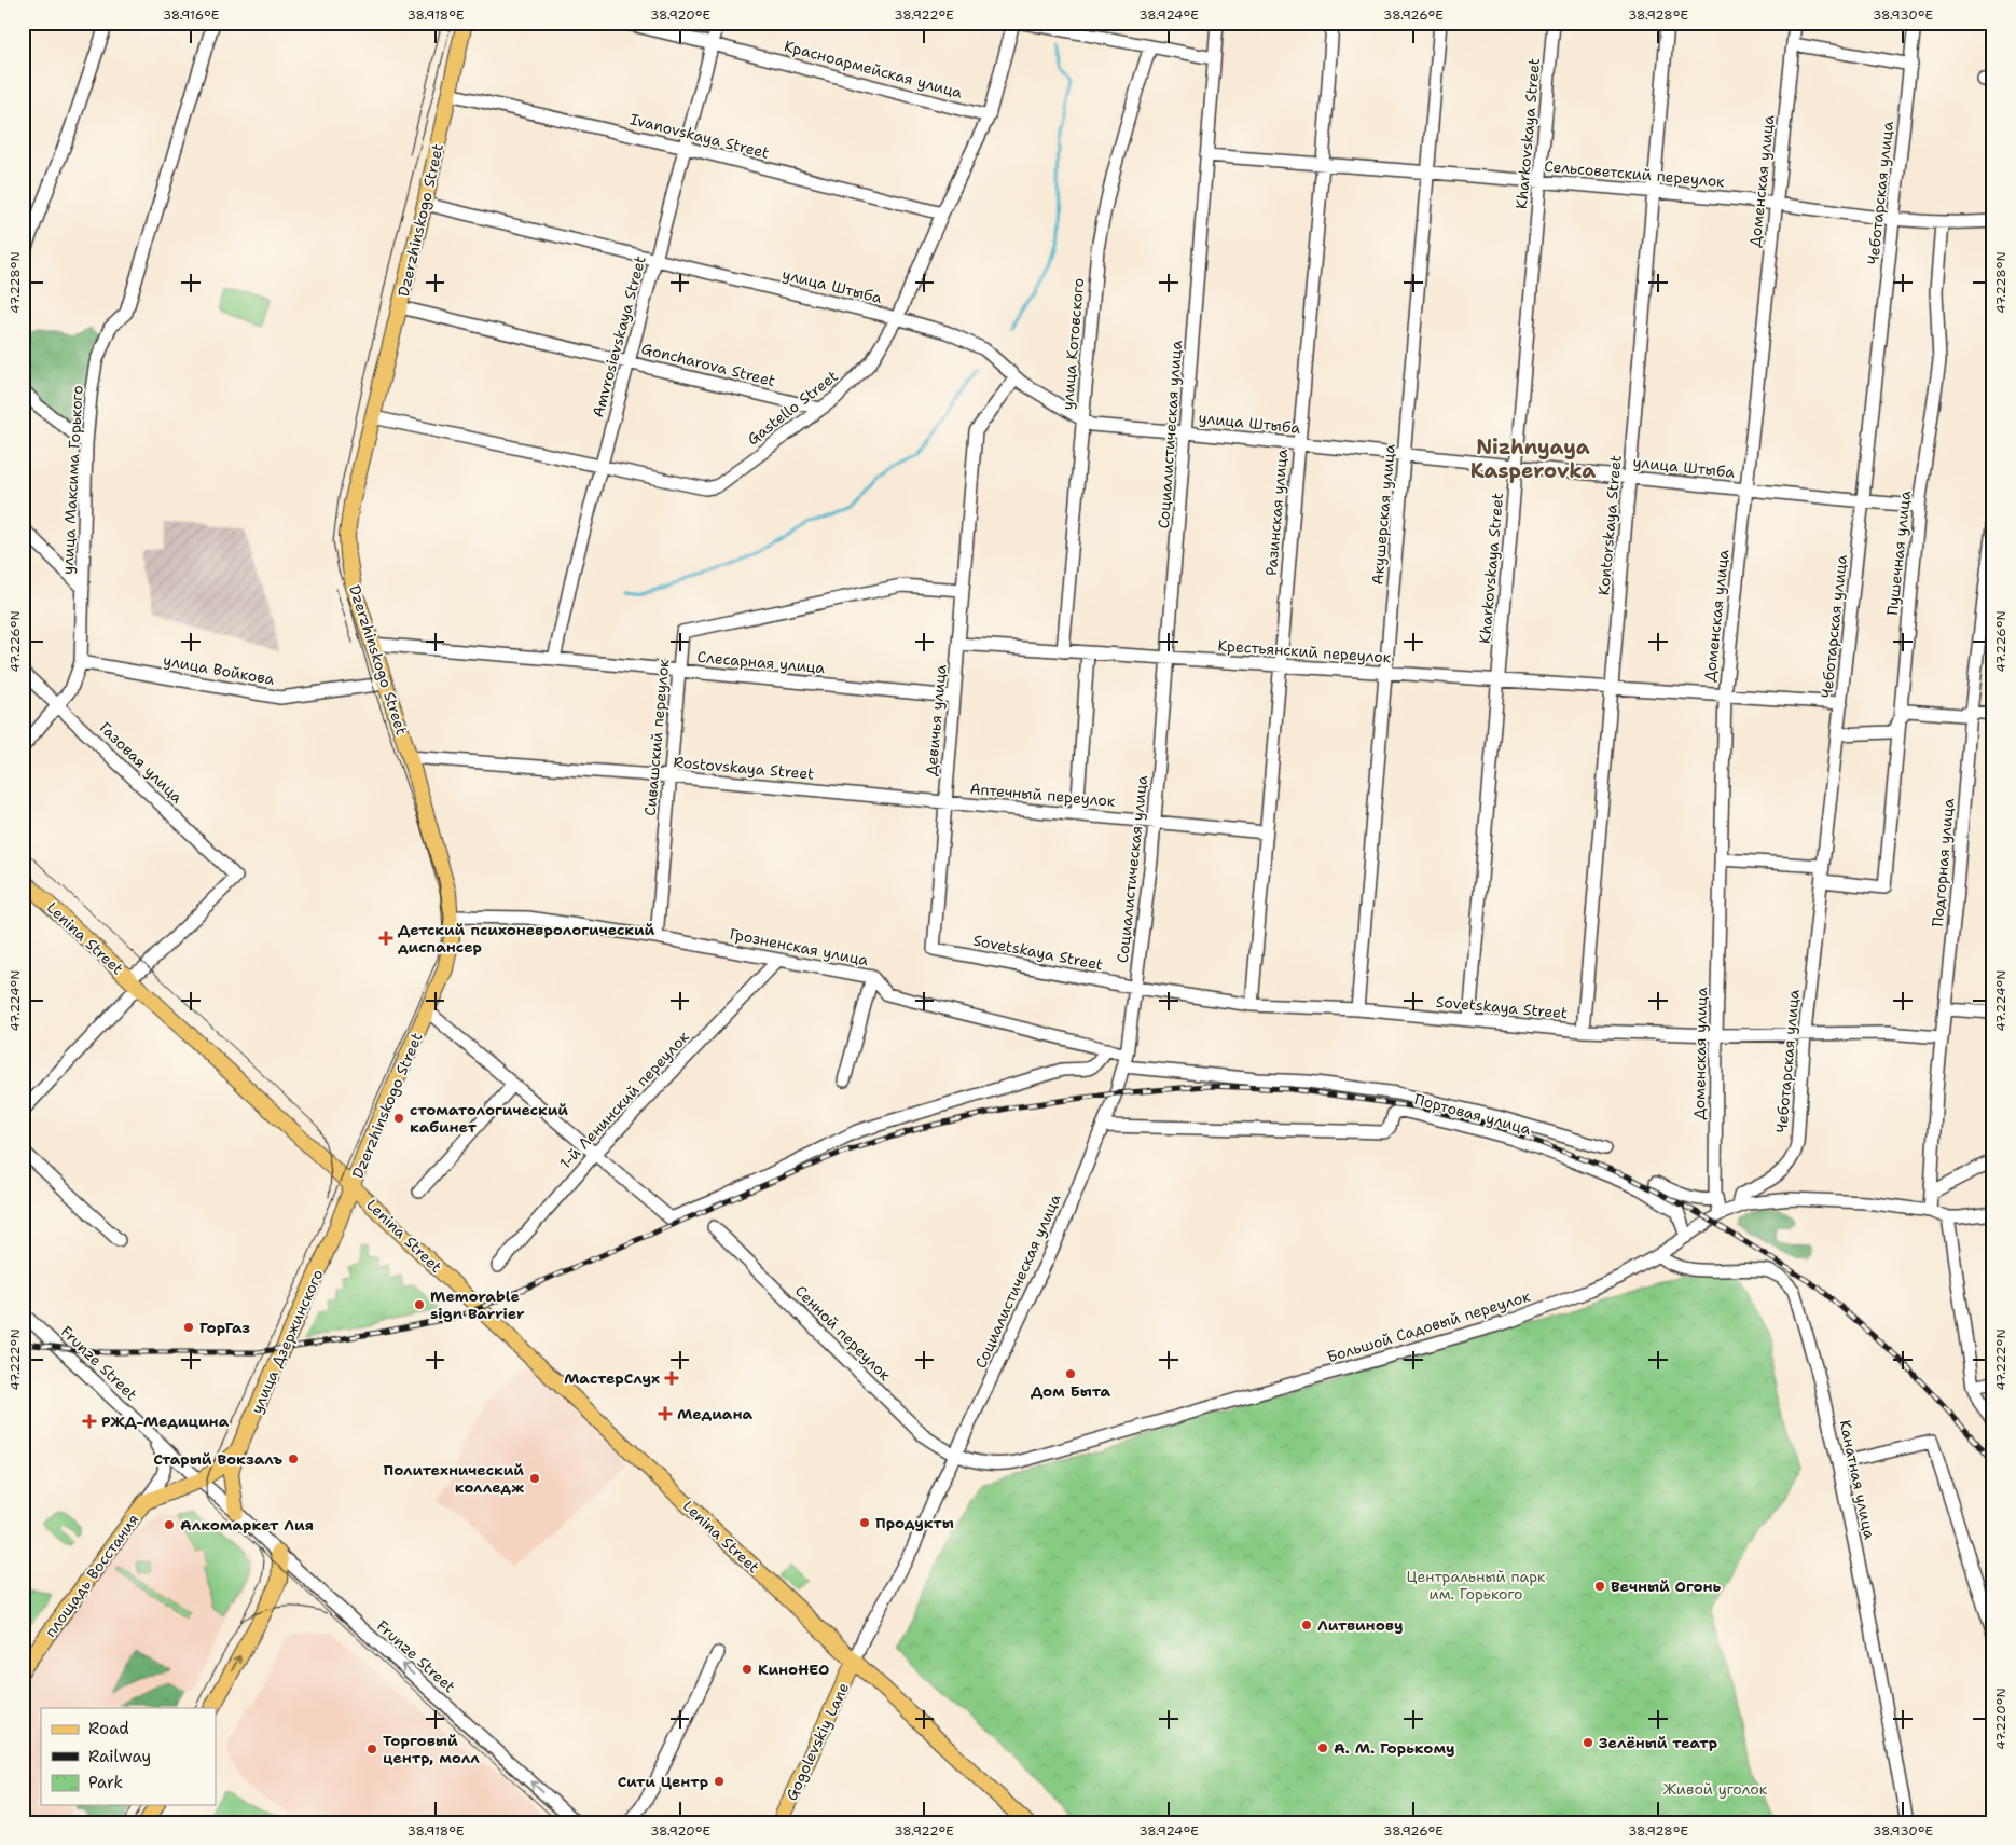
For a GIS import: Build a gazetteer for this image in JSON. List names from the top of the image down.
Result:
{
  "streets": {
    "main road": [
      "Dzerzhinskogo Street",
      "Lenina Street",
      "улица Дзержинского",
      "площадь Восстания",
      "Gogolevskiy Lane"
    ],
    "street": [
      "Красноармейская улица",
      "Kharkovskaya Street",
      "Ivanovskaya Street",
      "Сельсоветский переулок",
      "Доменская улица",
      "Чеботарская улица",
      "улица Штыба",
      "Amvrosievskaya Street",
      "улица Котовского",
      "Goncharova Street",
      "Gastello Street",
      "Социалистическая улица",
      "улица Максима Горького",
      "Разинская улица",
      "Акушерская улица",
      "Kontorskaya Street",
      "Пушечная улица",
      "Крестьянский переулок",
      "Слесарная улица",
      "улица Войкова",
      "Девичья улица",
      "Сивашский переулок",
      "Газовая улица",
      "Rostovskaya Street",
      "Аптечный переулок",
      "Подгорная улица",
      "Грозненская улица",
      "Sovetskaya Street",
      "1-й Ленинский переулок",
      "Портовая улица",
      "Большой Садовый переулок",
      "Сенной переулок",
      "Frunze Street",
      "Канатная улица"
    ]
  },
  "crossings": [
    ["Красноармейская улица", "Amvrosievskaya Street"],
    ["Красноармейская улица", "Gastello Street"],
    ["Kharkovskaya Street", "Сельсоветский переулок"],
    ["Kharkovskaya Street", "улица Штыба"],
    ["Kharkovskaya Street", "Крестьянский переулок"],
    ["Kharkovskaya Street", "Sovetskaya Street"],
    ["Ivanovskaya Street", "Dzerzhinskogo Street"],
    ["Ivanovskaya Street", "Amvrosievskaya Street"],
    ["Ivanovskaya Street", "Gastello Street"],
    ["Сельсоветский переулок", "Доменская улица"],
    ["Сельсоветский переулок", "Чеботарская улица"],
    ["Сельсоветский переулок", "Социалистическая улица"],
    ["Сельсоветский переулок", "Разинская улица"],
    ["Сельсоветский переулок", "Акушерская улица"],
    ["Сельсоветский переулок", "Kontorskaya Street"],
    ["Сельсоветский переулок", "Пушечная улица"],
    ["Доменская улица", "улица Штыба"],
    ["Доменская улица", "Крестьянский переулок"],
    ["Доменская улица", "Sovetskaya Street"],
    ["Доменская улица", "Большой Садовый переулок"],
    ["Чеботарская улица", "улица Штыба"],
    ["Чеботарская улица", "Пушечная улица"],
    ["Чеботарская улица", "Крестьянский переулок"],
    ["Чеботарская улица", "Sovetskaya Street"],
    ["Чеботарская улица", "Большой Садовый переулок"],
    ["Dzerzhinskogo Street", "улица Штыба"],
    ["Dzerzhinskogo Street", "Goncharova Street"],
    ["Dzerzhinskogo Street", "Gastello Street"],
    ["Dzerzhinskogo Street", "Слесарная улица"],
    ["Dzerzhinskogo Street", "улица Войкова"],
    ["Dzerzhinskogo Street", "Rostovskaya Street"],
    ["Dzerzhinskogo Street", "Lenina Street"],
    ["Dzerzhinskogo Street", "Грозненская улица"],
    ["Dzerzhinskogo Street", "улица Дзержинского"],
    ["улица Штыба", "Amvrosievskaya Street"],
    ["улица Штыба", "улица Котовского"],
    ["улица Штыба", "Gastello Street"],
    ["улица Штыба", "Социалистическая улица"],
    ["улица Штыба", "Разинская улица"],
    ["улица Штыба", "Акушерская улица"],
    ["улица Штыба", "Kontorskaya Street"],
    ["улица Штыба", "Пушечная улица"],
    ["улица Штыба", "Девичья улица"],
    ["Amvrosievskaya Street", "Goncharova Street"],
    ["Amvrosievskaya Street", "Gastello Street"],
    ["Amvrosievskaya Street", "Слесарная улица"],
    ["улица Котовского", "Крестьянский переулок"],
    ["Goncharova Street", "Gastello Street"],
    ["Социалистическая улица", "Крестьянский переулок"],
    ["Социалистическая улица", "Аптечный переулок"],
    ["Социалистическая улица", "Lenina Street"],
    ["Социалистическая улица", "Грозненская улица"],
    ["Социалистическая улица", "Sovetskaya Street"],
    ["Социалистическая улица", "Портовая улица"],
    ["Социалистическая улица", "Большой Садовый переулок"],
    ["Социалистическая улица", "Сенной переулок"],
    ["Социалистическая улица", "Gogolevskiy Lane"],
    ["улица Максима Горького", "улица Войкова"],
    ["улица Максима Горького", "Газовая улица"],
    ["Разинская улица", "Крестьянский переулок"],
    ["Разинская улица", "Аптечный переулок"],
    ["Разинская улица", "Sovetskaya Street"],
    ["Акушерская улица", "Крестьянский переулок"],
    ["Акушерская улица", "Sovetskaya Street"],
    ["Kontorskaya Street", "Крестьянский переулок"],
    ["Kontorskaya Street", "Sovetskaya Street"],
    ["Крестьянский переулок", "Девичья улица"],
    ["Слесарная улица", "Девичья улица"],
    ["Слесарная улица", "Сивашский переулок"],
    ["Девичья улица", "Сивашский переулок"],
    ["Девичья улица", "Rostovskaya Street"],
    ["Девичья улица", "Аптечный переулок"],
    ["Девичья улица", "Sovetskaya Street"],
    ["Сивашский переулок", "Rostovskaya Street"],
    ["Сивашский переулок", "Грозненская улица"],
    ["Газовая улица", "Lenina Street"],
    ["Rostovskaya Street", "Аптечный переулок"],
    ["Подгорная улица", "Sovetskaya Street"],
    ["Подгорная улица", "Большой Садовый переулок"],
    ["Lenina Street", "улица Дзержинского"],
    ["Lenina Street", "Gogolevskiy Lane"],
    ["Грозненская улица", "1-й Ленинский переулок"],
    ["Грозненская улица", "Портовая улица"],
    ["Портовая улица", "Большой Садовый переулок"],
    ["Большой Садовый переулок", "Сенной переулок"],
    ["Большой Садовый переулок", "Канатная улица"],
    ["улица Дзержинского", "Frunze Street"],
    ["улица Дзержинского", "площадь Восстания"],
    ["Frunze Street", "площадь Восстания"]
  ],
  "one_way": ["Frunze Street"],
  "districts": ["Nizhnyaya Kasperovka"],
  "parks": ["Центральный парк им. Горького", "Живой уголок"],
  "places": {
    "health": [
      "Детский психоневрологический диспансер",
      "МастерСлух",
      "Медиана",
      "РЖД-Медицина"
    ],
    "other": [
      "стоматологический кабинет",
      "Memorable sign Barrier",
      "ГорГаз",
      "Дом Быта",
      "Старый Вокзалъ",
      "Политехнический колледж",
      "Продукты",
      "Алкомаркет Лия",
      "Вечный Огонь",
      "Литвинову",
      "КиноНЕО",
      "Зелёный театр",
      "А. М. Горькому",
      "Торговый центр, молл",
      "Сити Центр"
    ]
  },
  "legend": ["Road", "Railway", "Park"],
  "coordinates": [
    "38.916°E",
    "38.918°E",
    "38.920°E",
    "38.922°E",
    "38.924°E",
    "38.926°E",
    "38.928°E",
    "38.930°E",
    "47.228°N",
    "47.226°N",
    "47.224°N",
    "47.222°N",
    "47.220°N"
  ]
}
